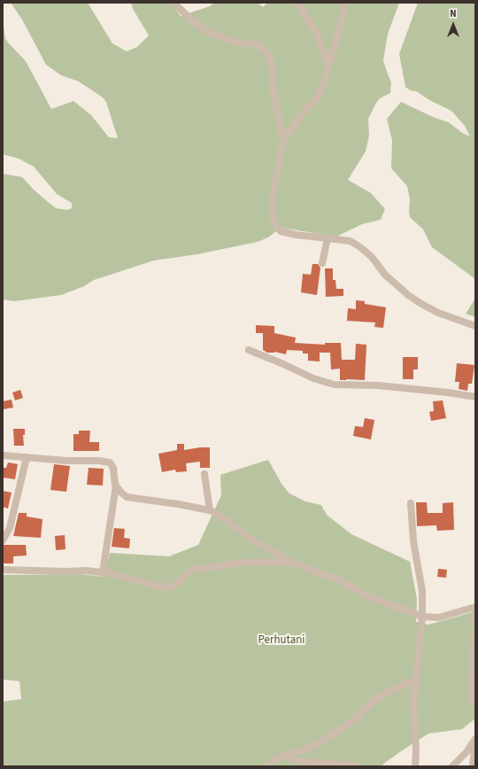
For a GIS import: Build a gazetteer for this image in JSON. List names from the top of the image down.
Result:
{
  "parks": ["Perhutani"],
  "north": "top"
}
